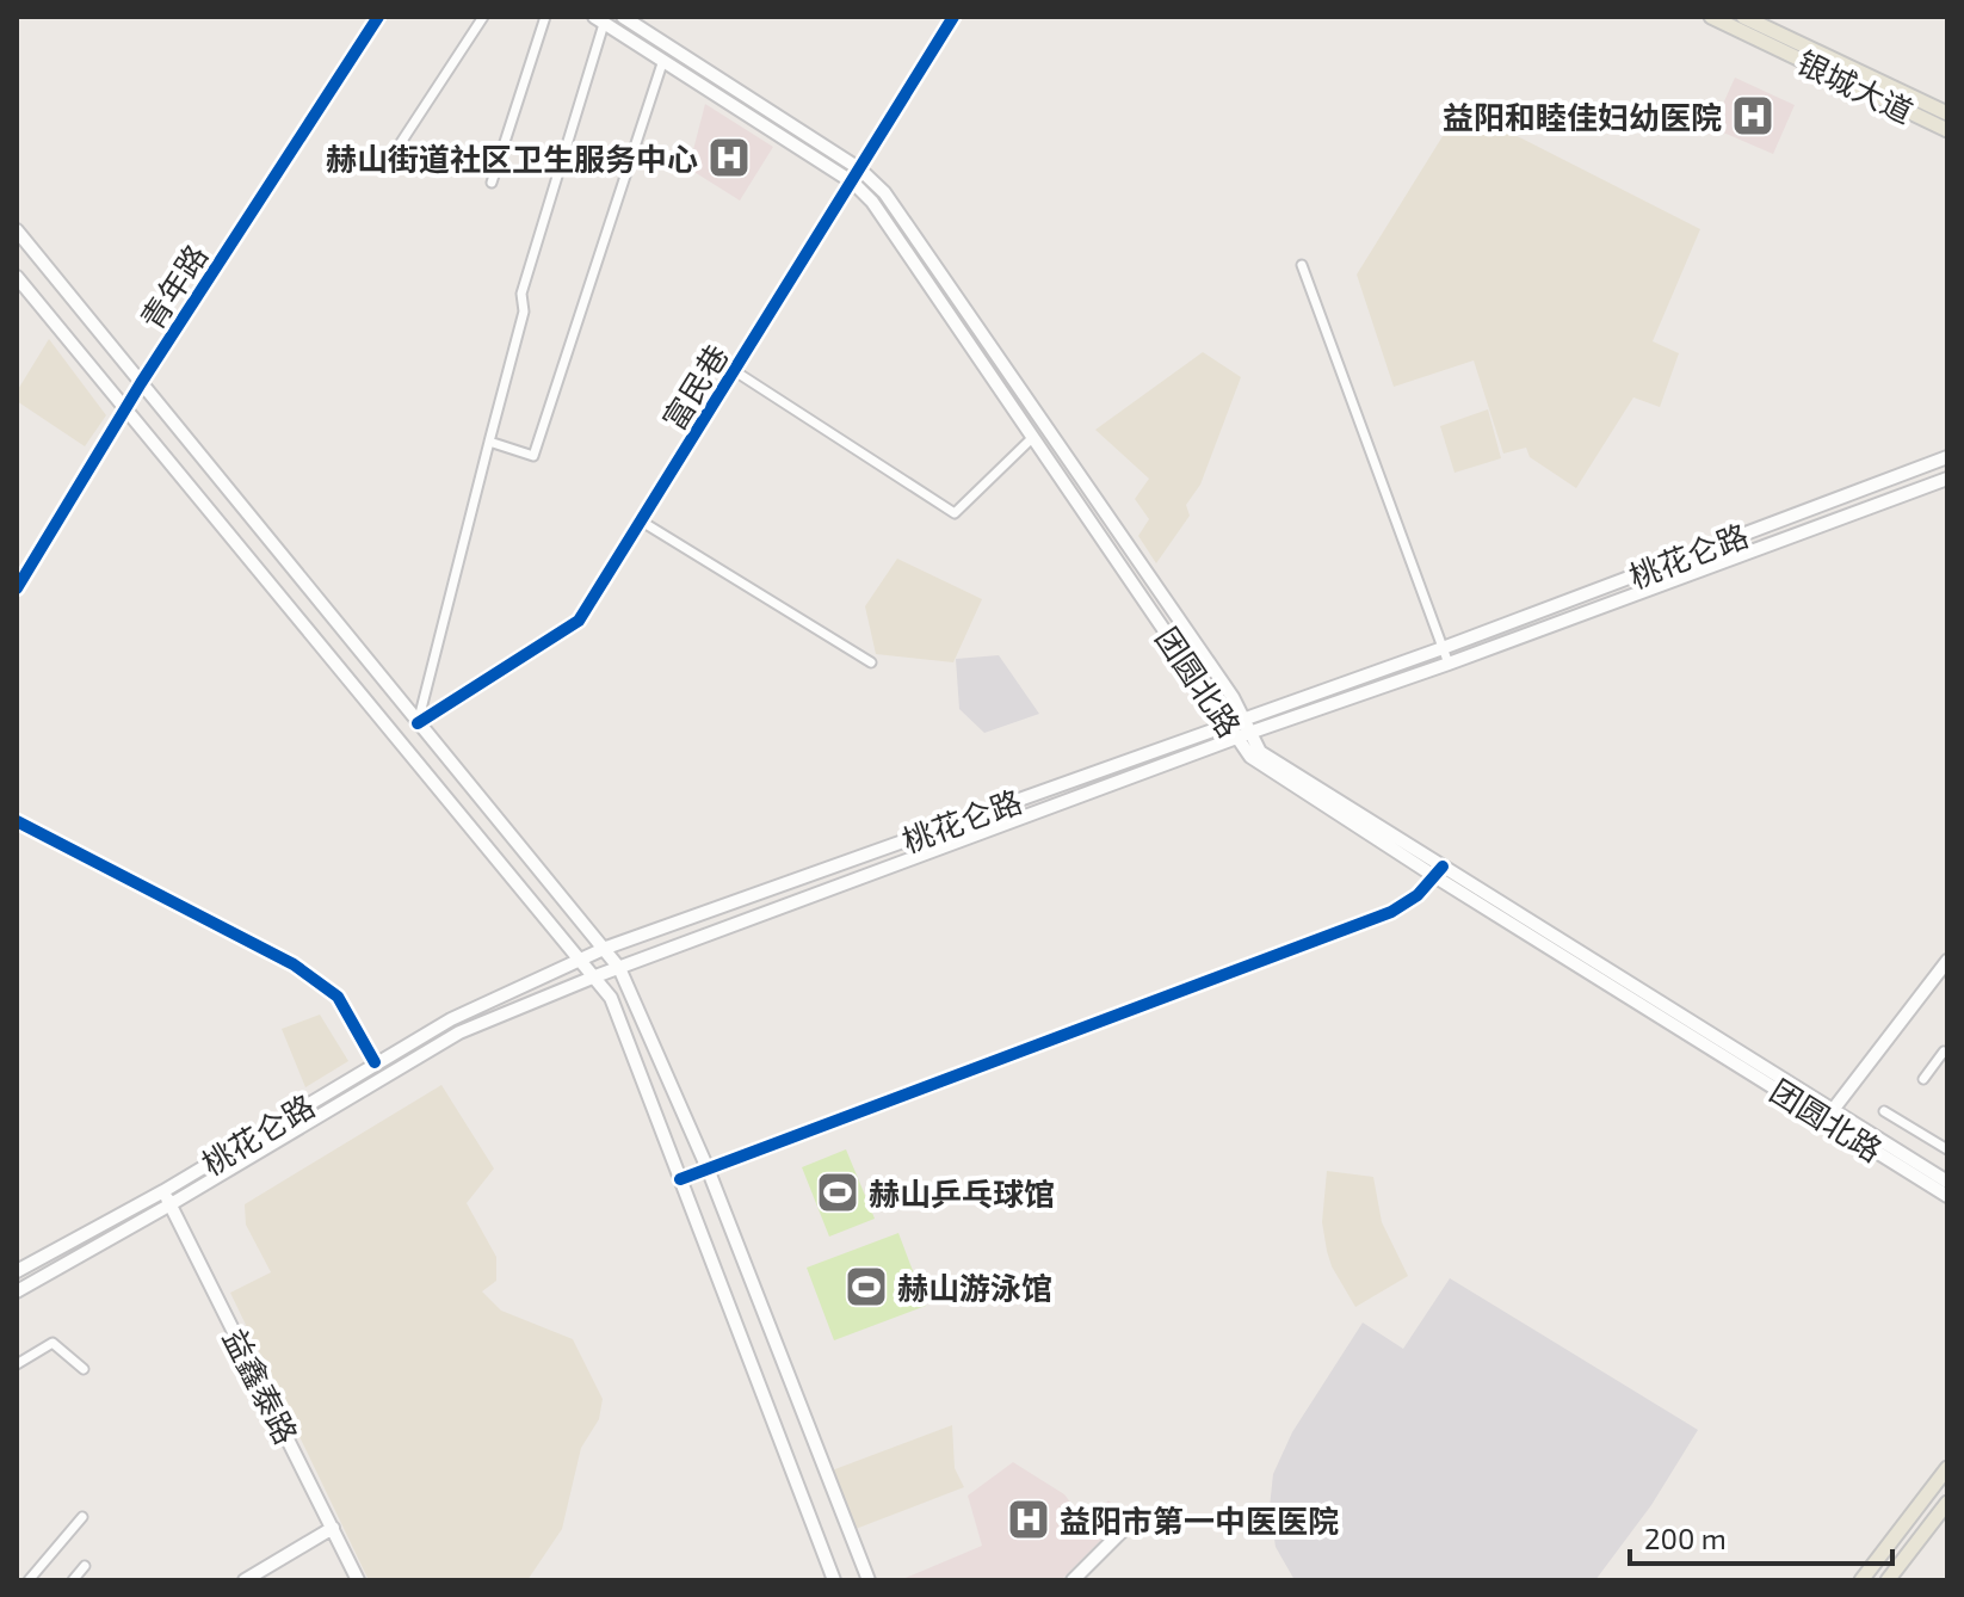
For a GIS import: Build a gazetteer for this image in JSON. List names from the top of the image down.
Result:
{
  "streets": {
    "main road": [
      "银城大道",
      "青年路",
      "富民巷",
      "桃花仑路",
      "团圆北路",
      "益鑫泰路"
    ]
  },
  "crossings": [
    ["富民巷", "团圆北路"],
    ["桃花仑路", "团圆北路"],
    ["桃花仑路", "益鑫泰路"]
  ],
  "places": {
    "hospital": ["益阳和睦佳妇幼医院", "赫山街道社区卫生服务中心", "益阳市第一中医医院"],
    "sports": ["赫山乒乓球馆", "赫山游泳馆"]
  },
  "scale_bar": "200 m"
}
